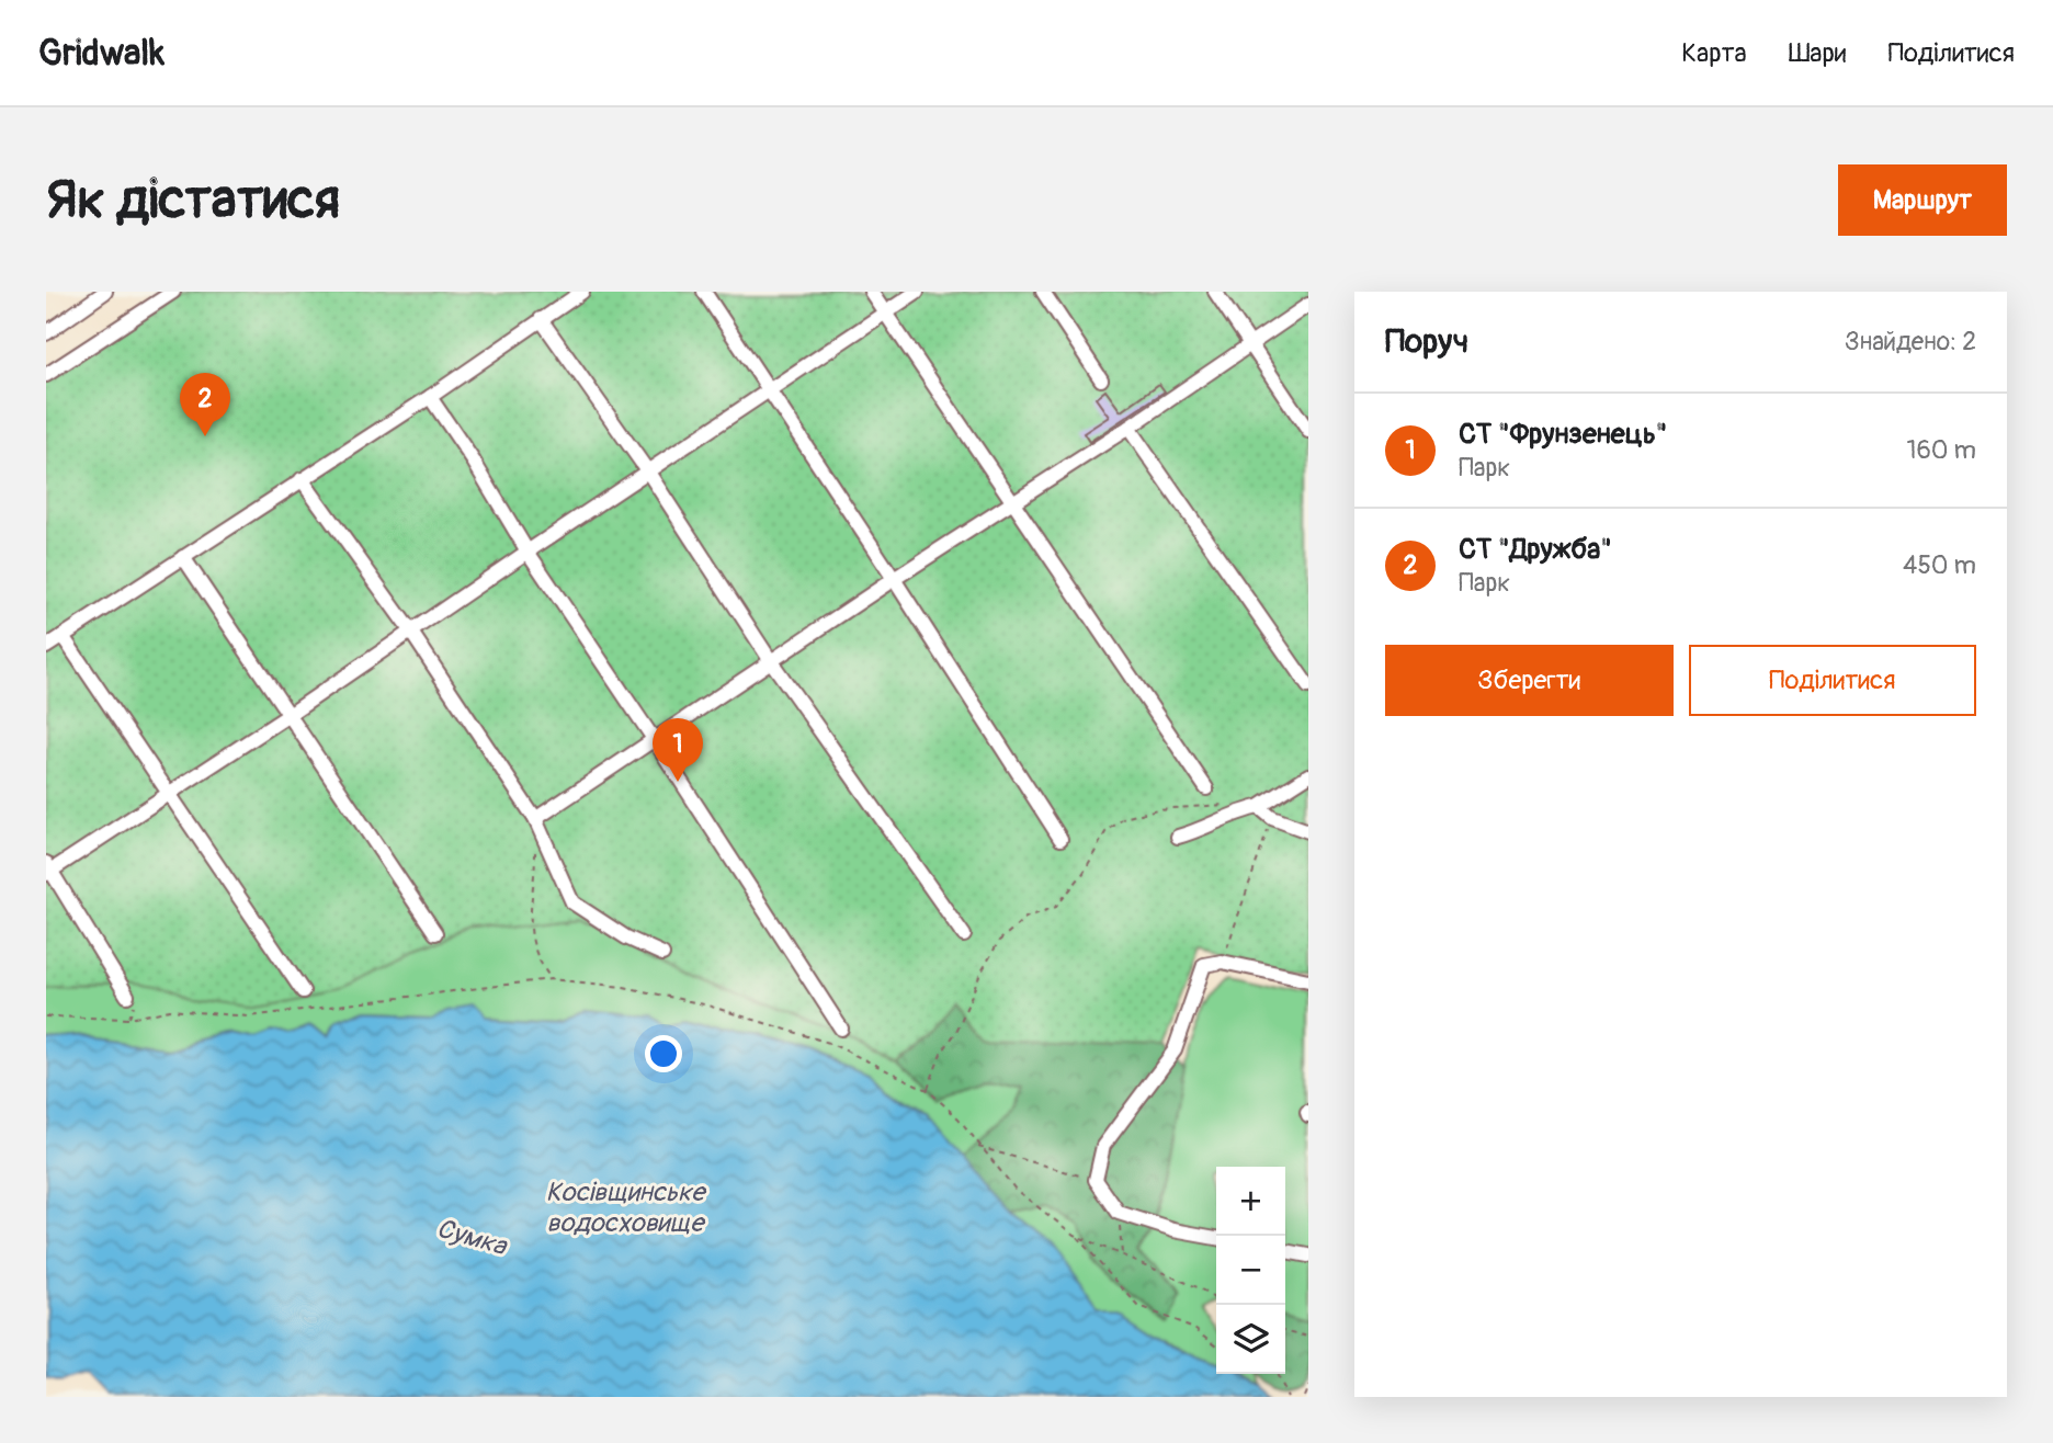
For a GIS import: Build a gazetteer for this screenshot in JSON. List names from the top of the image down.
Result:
{
  "water": ["Косівщинське водосховище", "Сумка"],
  "page": {
    "header": "Gridwalk",
    "nav": ["Карта", "Шари", "Поділитися"],
    "buttons": [
      "Маршрут",
      ["Зберегти", "Поділитися"]
    ],
    "title": "Як дістатися",
    "heading": ["Поруч", "Знайдено: 2"],
    "pins": ["2", "1"],
    "list": [
      {
        "mark": "1",
        "name": "СТ \"Фрунзенець\"",
        "note": "Парк",
        "value": "160 m"
      },
      {
        "mark": "2",
        "name": "СТ \"Дружба\"",
        "note": "Парк",
        "value": "450 m"
      }
    ],
    "map_buttons": ["+", "−"]
  }
}
